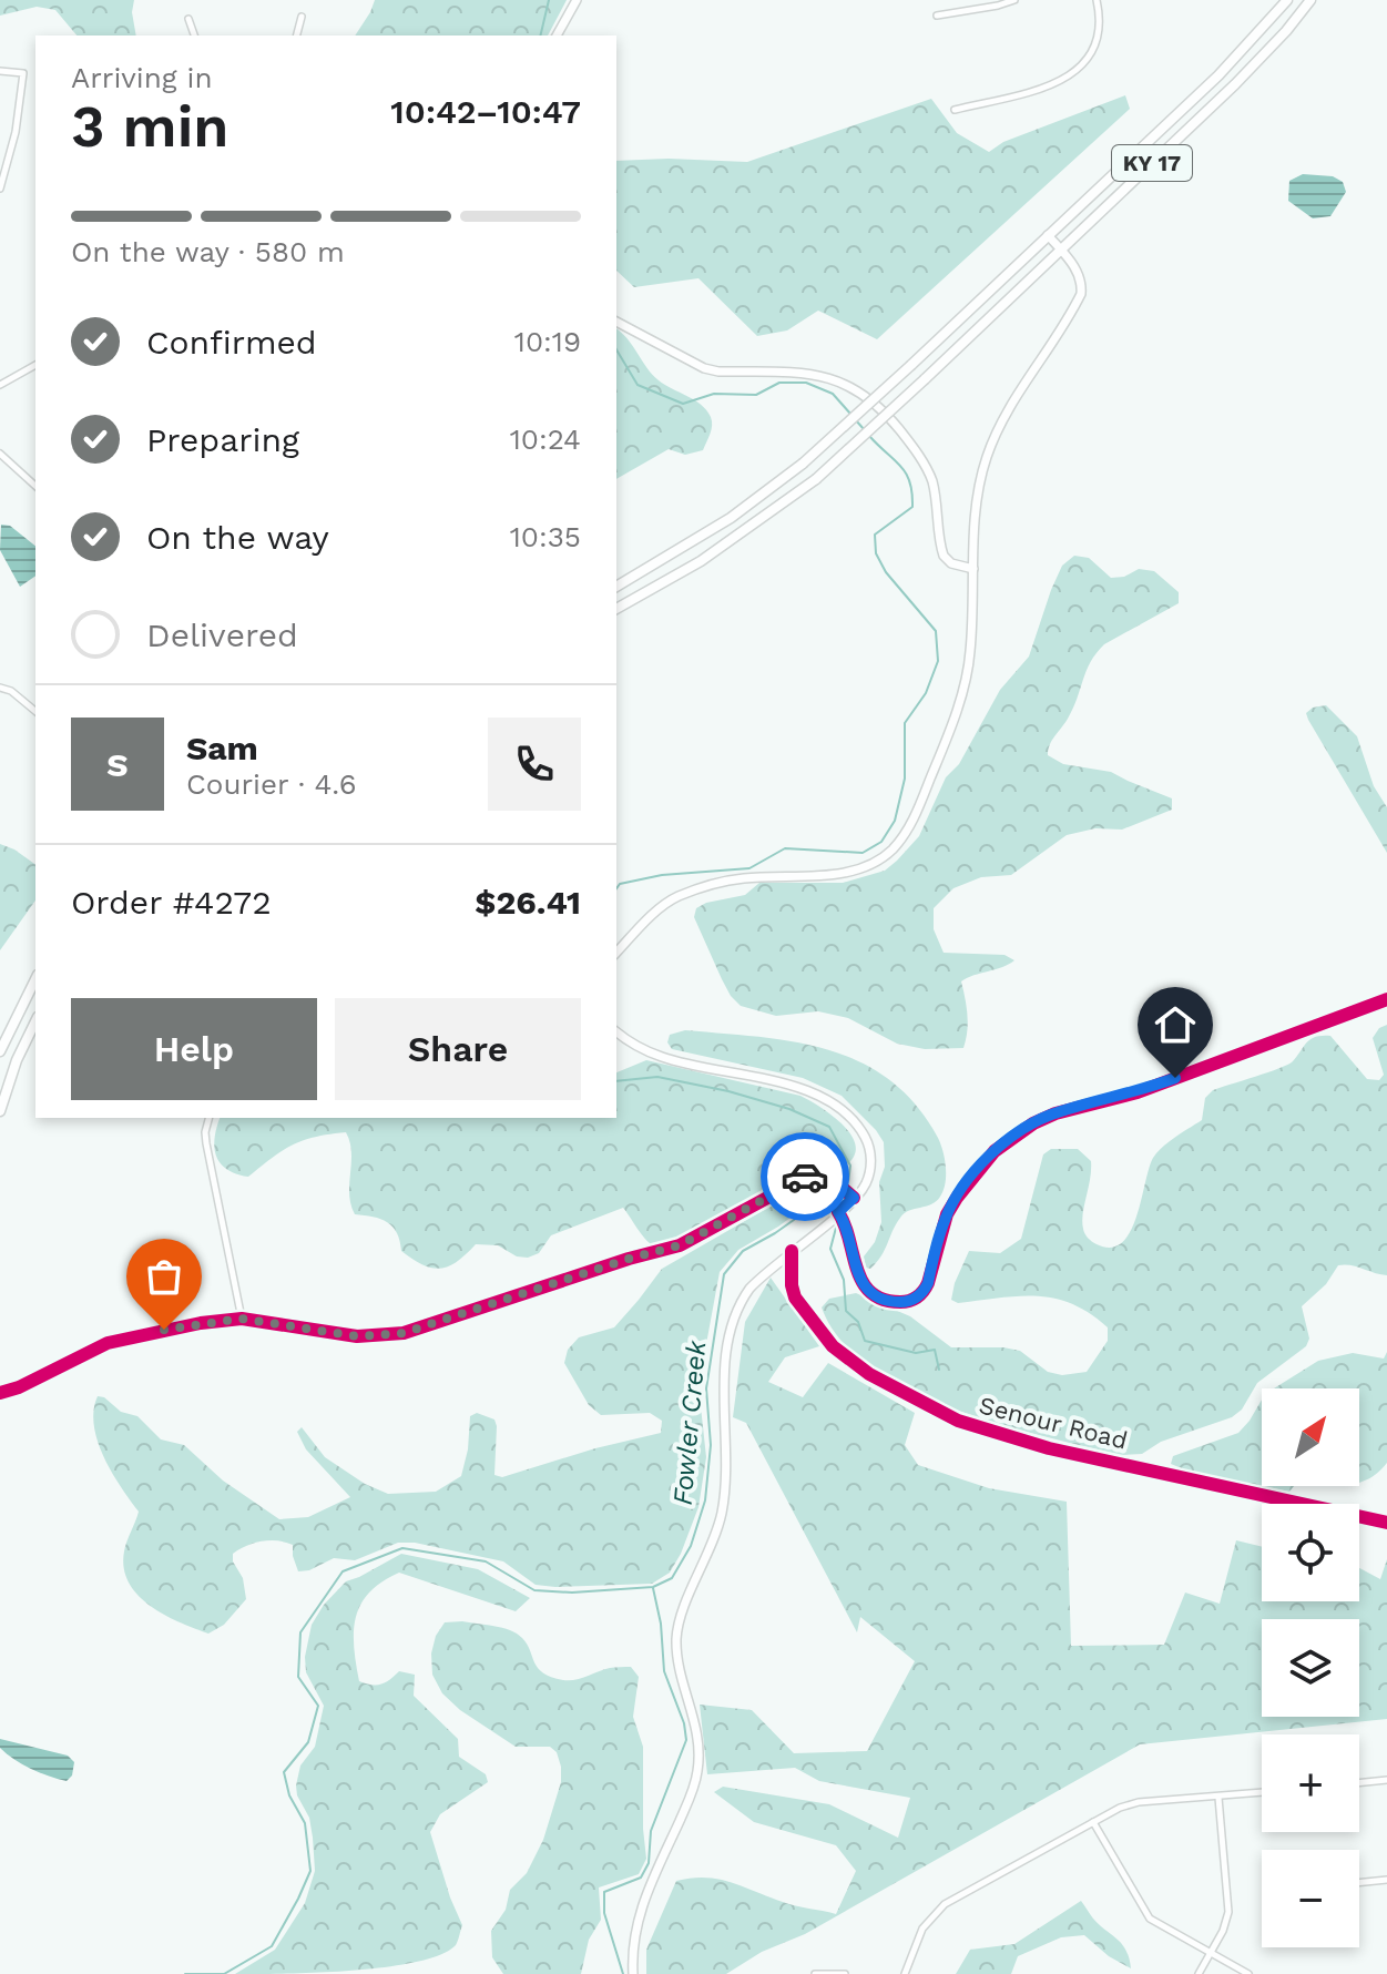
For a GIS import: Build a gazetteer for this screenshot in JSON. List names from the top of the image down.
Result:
{
  "streets": {
    "main road": ["KY 17", "Senour Road"]
  },
  "water": ["Fowler Creek"],
  "north": "top right",
  "page": {
    "heading": ["3 min", "Arriving in", "10:42–10:47"],
    "panel": [
      "Sam",
      "Courier · 4.6",
      "Order #4272",
      "$26.41"
    ],
    "bar": "On the way · 580 m",
    "list": [
      ["Confirmed", "10:19"],
      ["Preparing", "10:24"],
      ["On the way", "10:35"],
      "Delivered"
    ],
    "round": "S",
    "buttons": ["Help", "Share"],
    "map_buttons": ["+", "−"]
  }
}
